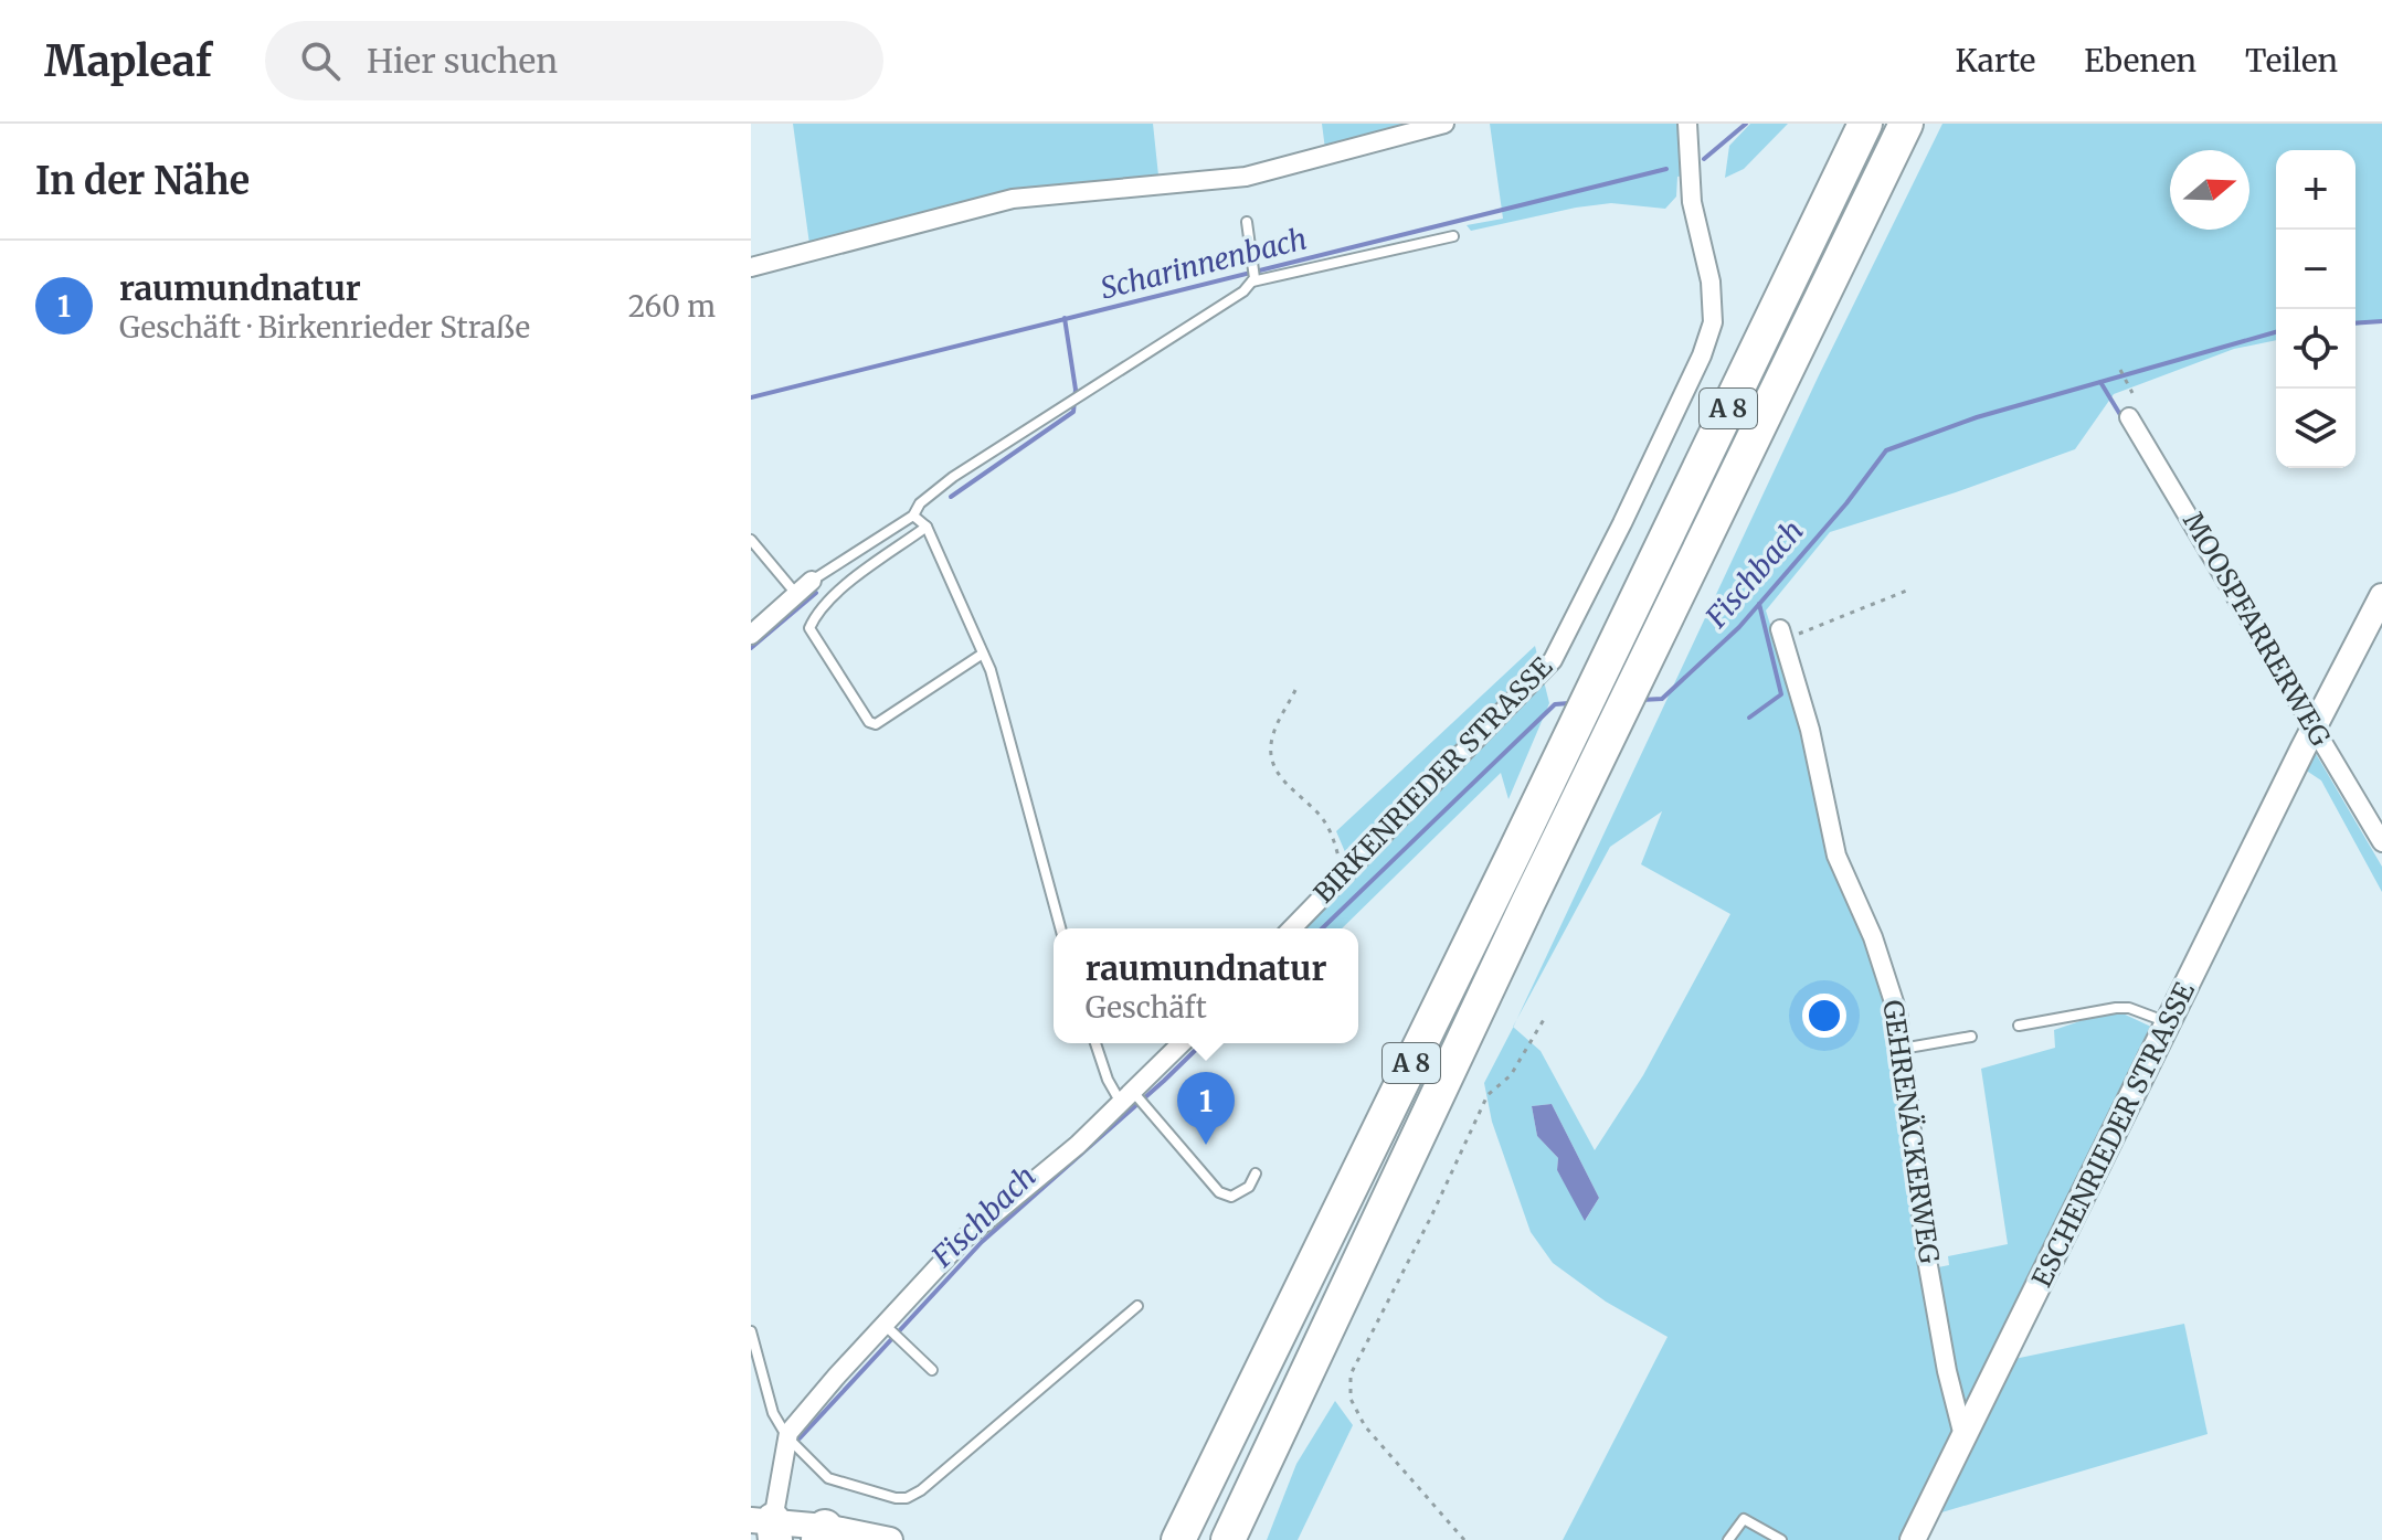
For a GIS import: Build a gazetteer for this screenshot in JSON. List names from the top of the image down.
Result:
{
  "streets": {
    "highway": ["A 8"],
    "street": [
      "MOOSPFARRERWEG",
      "BIRKENRIEDER STRASSE",
      "GEHRENÄCKERWEG",
      "ESCHENRIEDER STRASSE"
    ]
  },
  "crossings": [
    ["MOOSPFARRERWEG", "ESCHENRIEDER STRASSE"],
    ["GEHRENÄCKERWEG", "ESCHENRIEDER STRASSE"]
  ],
  "water": ["Scharinnenbach", "Fischbach"],
  "north": "right",
  "page": {
    "header": "Mapleaf",
    "search": "Hier suchen",
    "nav": ["Karte", "Ebenen", "Teilen"],
    "heading": "In der Nähe",
    "map_buttons": ["+", "−"],
    "list": [
      {
        "mark": "1",
        "name": "raumundnatur",
        "note": "Geschäft · Birkenrieder Straße",
        "value": "260 m"
      }
    ],
    "popup": ["raumundnatur", "Geschäft"],
    "pins": "1"
  }
}
